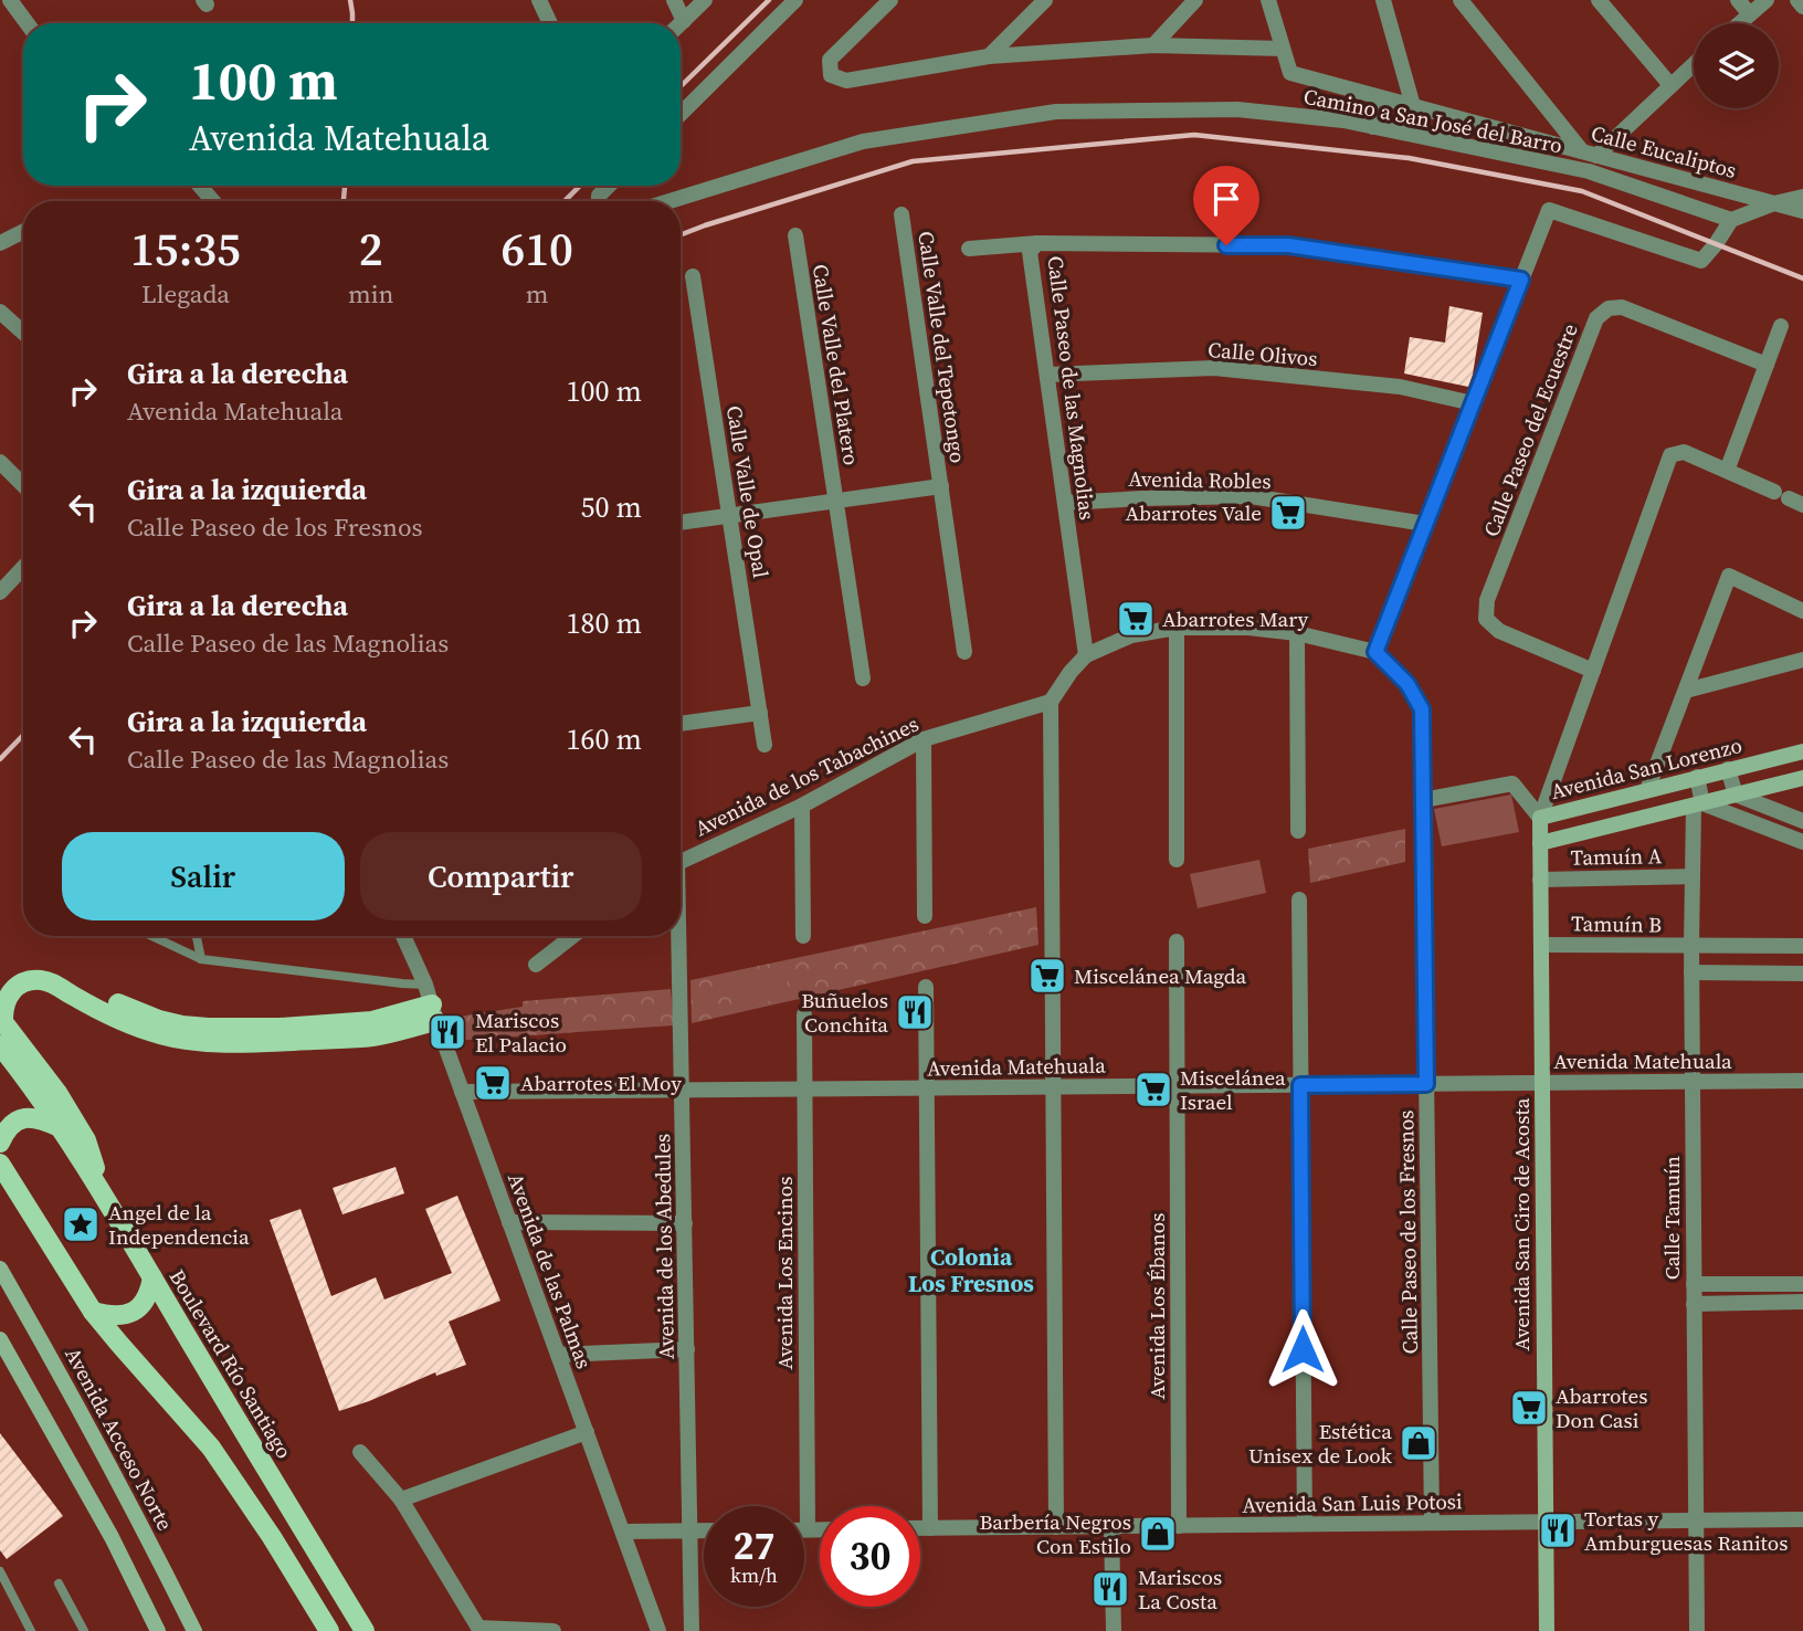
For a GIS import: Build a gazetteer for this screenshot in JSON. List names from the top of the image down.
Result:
{
  "streets": {
    "main road": ["Boulevard Río Santiago"],
    "street": [
      "Camino a San José del Barro",
      "Calle Eucaliptos",
      "Calle Valle del Tepetongo",
      "Calle Olivos",
      "Calle Valle del Platero",
      "Calle Paseo de las Magnolias",
      "Calle Paseo del Ecuestre",
      "Avenida Robles",
      "Calle Valle de Opal",
      "Avenida San Lorenzo",
      "Avenida de los Tabachines",
      "Tamuín A",
      "Tamuín B",
      "Avenida Matehuala",
      "Calle Tamuín",
      "Avenida San Ciro de Acosta",
      "Calle Paseo de los Fresnos",
      "Avenida de los Abedules",
      "Avenida de las Palmas",
      "Avenida Los Encinos",
      "Avenida Los Ébanos",
      "Avenida Acceso Norte",
      "Avenida San Luis Potosi"
    ]
  },
  "crossings": [
    ["Calle Olivos", "Calle Paseo de las Magnolias"],
    ["Calle Paseo de las Magnolias", "Avenida Robles"],
    ["Avenida San Lorenzo", "Calle Tamuín"],
    ["Avenida San Lorenzo", "Avenida San Ciro de Acosta"],
    ["Avenida San Lorenzo", "Calle Paseo de los Fresnos"],
    ["Tamuín A", "Calle Tamuín"],
    ["Tamuín A", "Avenida San Ciro de Acosta"],
    ["Tamuín B", "Calle Tamuín"],
    ["Tamuín B", "Avenida San Ciro de Acosta"],
    ["Avenida Matehuala", "Calle Tamuín"],
    ["Avenida Matehuala", "Avenida San Ciro de Acosta"],
    ["Avenida Matehuala", "Calle Paseo de los Fresnos"],
    ["Avenida Matehuala", "Avenida de los Abedules"],
    ["Avenida Matehuala", "Avenida de las Palmas"],
    ["Avenida Matehuala", "Avenida Los Encinos"],
    ["Avenida Matehuala", "Avenida Los Ébanos"],
    ["Calle Tamuín", "Avenida San Luis Potosi"],
    ["Avenida San Ciro de Acosta", "Avenida San Luis Potosi"],
    ["Calle Paseo de los Fresnos", "Avenida San Luis Potosi"],
    ["Avenida Los Ébanos", "Avenida San Luis Potosi"]
  ],
  "districts": ["Colonia Los Fresnos"],
  "places": {
    "supermarket": [
      "Abarrotes Vale",
      "Abarrotes Mary",
      "Miscelánea Magda",
      "Abarrotes El Moy",
      "Miscelánea Israel",
      "Abarrotes Don Casi"
    ],
    "restaurant": [
      "Buñuelos Conchita",
      "Mariscos El Palacio",
      "Tortas y Amburguesas Ranitos",
      "Mariscos La Costa"
    ],
    "place": ["Angel de la Independencia"],
    "shop": ["Estética Unisex de Look", "Barbería Negros Con Estilo"]
  },
  "page": {
    "turn": ["100 m", "Avenida Matehuala"],
    "eta": [
      "15:35",
      "Llegada",
      "2",
      "min",
      "610",
      "m"
    ],
    "list": [
      {
        "name": "Gira a la derecha",
        "note": "Avenida Matehuala",
        "value": "100 m"
      },
      {
        "name": "Gira a la izquierda",
        "note": "Calle Paseo de los Fresnos",
        "value": "50 m"
      },
      {
        "name": "Gira a la derecha",
        "note": "Calle Paseo de las Magnolias",
        "value": "180 m"
      },
      {
        "name": "Gira a la izquierda",
        "note": "Calle Paseo de las Magnolias",
        "value": "160 m"
      }
    ],
    "buttons": ["Salir", "Compartir"],
    "speed": "27 km/h",
    "limit": "30"
  }
}
